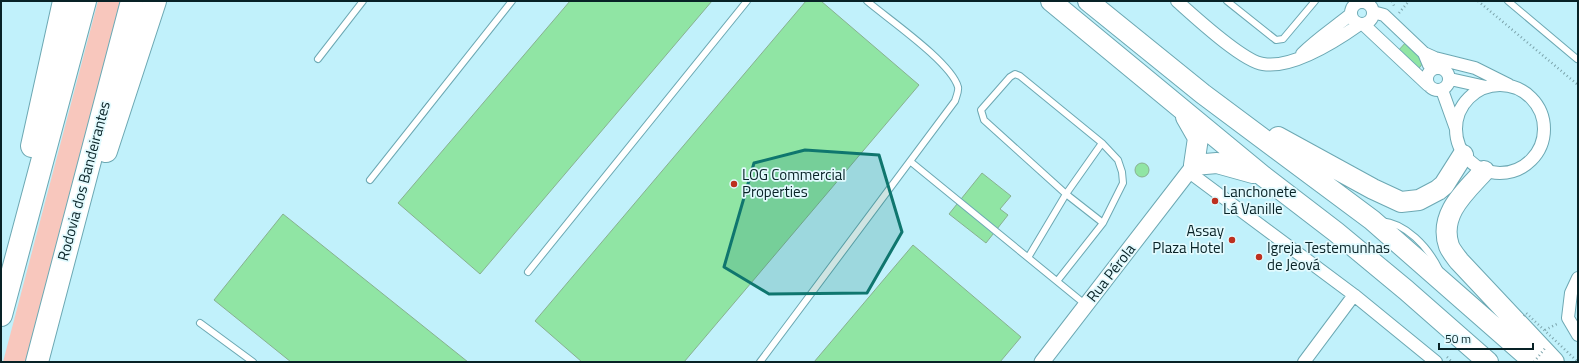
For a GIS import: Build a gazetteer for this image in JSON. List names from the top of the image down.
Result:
{
  "streets": {
    "highway": ["Rodovia dos Bandeirantes"],
    "street": ["Rua Pérola"]
  },
  "places": [
    "LOG Commercial Properties",
    "Lanchonete Lá Vanille",
    "Assay Plaza Hotel",
    "Igreja Testemunhas de Jeová"
  ],
  "scale_bar": "50 m"
}
